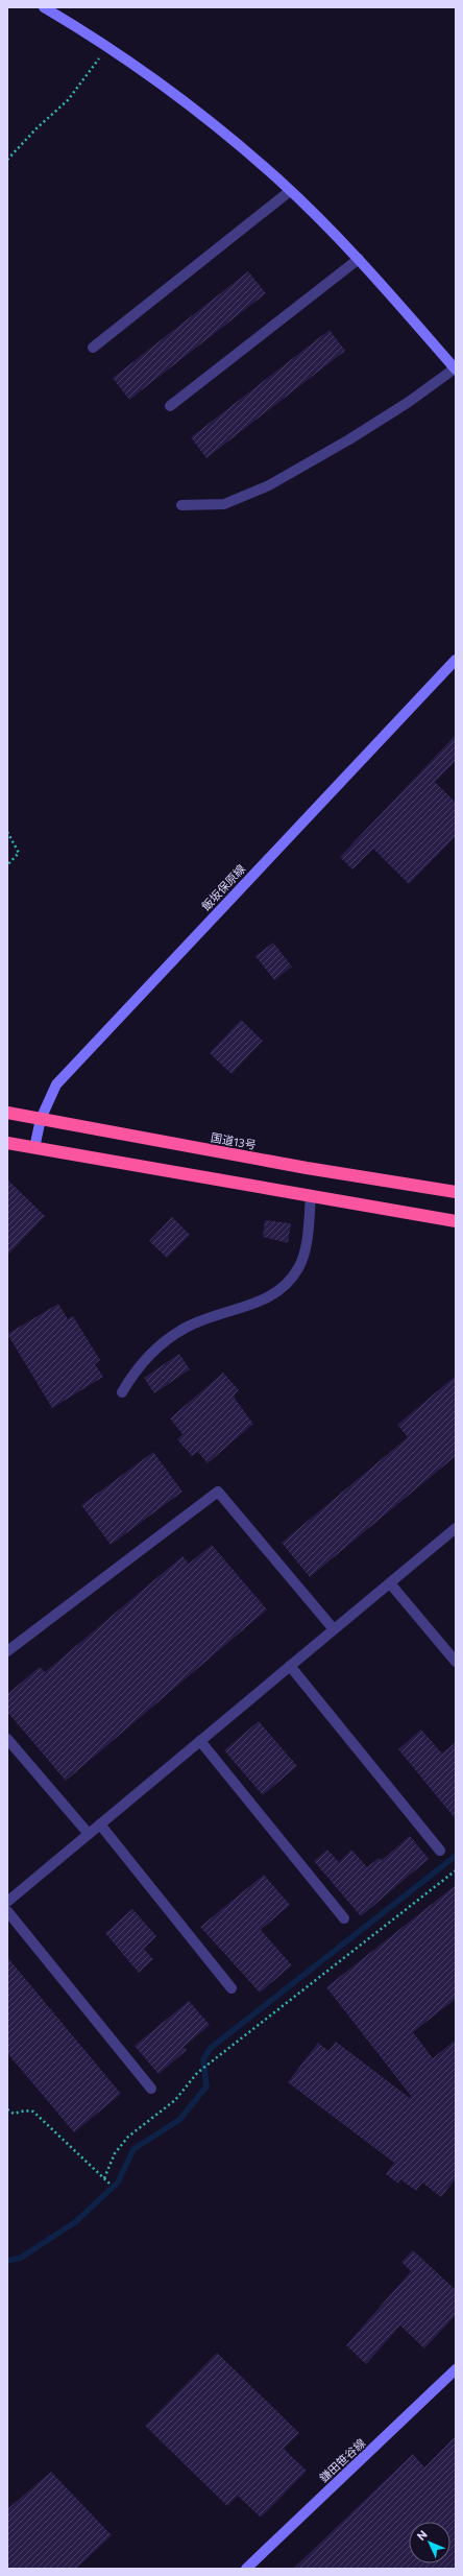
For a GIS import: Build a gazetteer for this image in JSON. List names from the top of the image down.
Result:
{
  "streets": {
    "highway": ["国道13号"],
    "street": ["飯坂保原線", "鎌田笹谷線"]
  },
  "crossings": [
    ["飯坂保原線", "国道13号"]
  ],
  "north": "top left"
}
